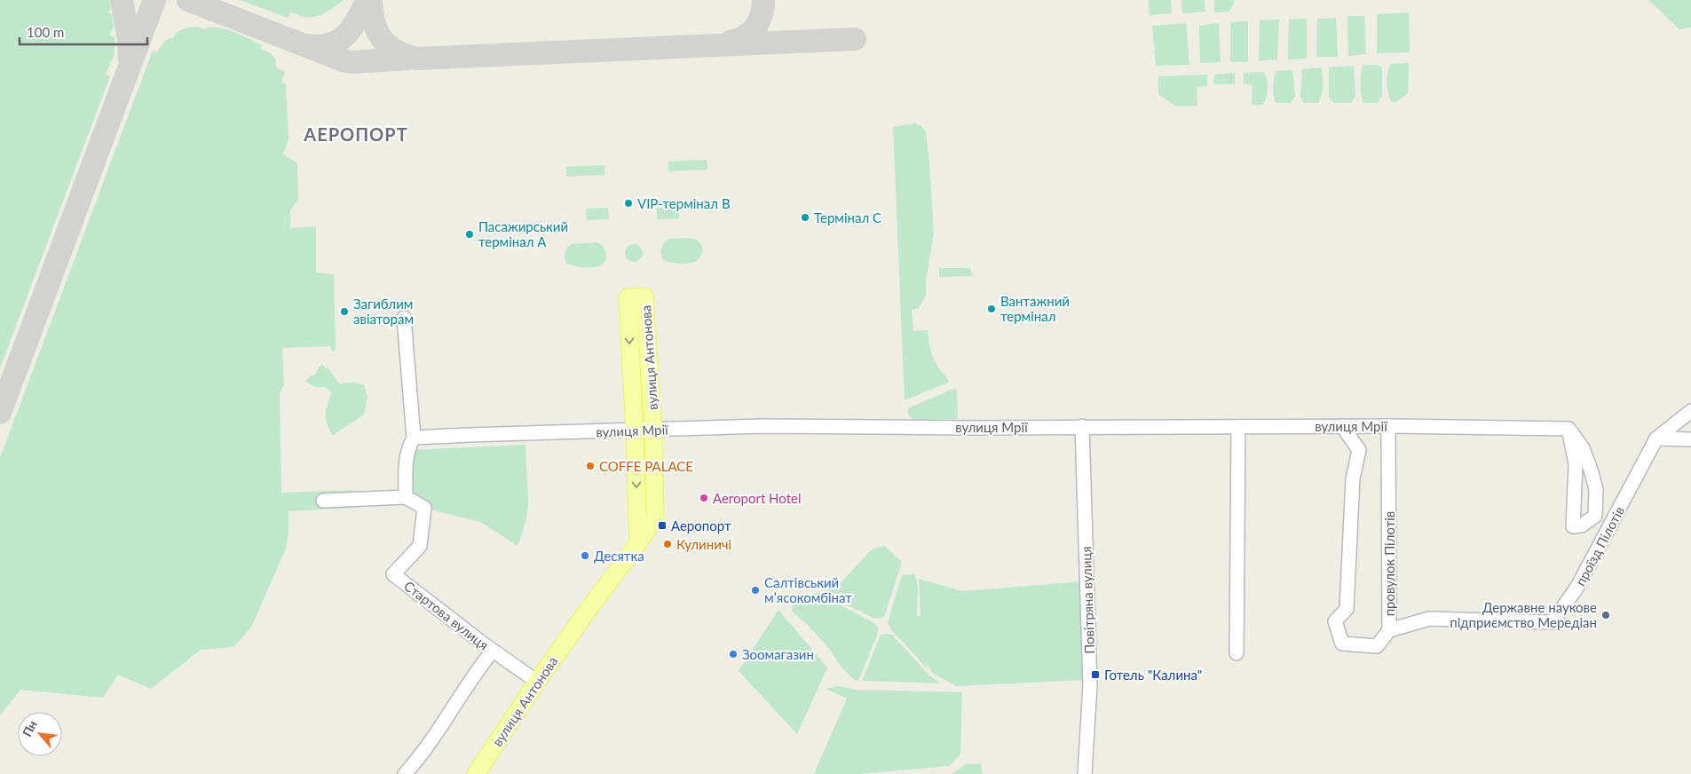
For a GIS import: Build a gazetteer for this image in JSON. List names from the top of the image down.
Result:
{
  "streets": {
    "main road": ["вулиця Антонова"],
    "street": [
      "вулиця Мрії",
      "проїзд Пілотів",
      "провулок Пілотів",
      "Повітряна вулиця",
      "Стартова вулиця"
    ]
  },
  "crossings": [
    ["вулиця Антонова", "вулиця Мрії"],
    ["вулиця Антонова", "Стартова вулиця"],
    ["вулиця Мрії", "провулок Пілотів"],
    ["вулиця Мрії", "Повітряна вулиця"],
    ["проїзд Пілотів", "провулок Пілотів"]
  ],
  "districts": ["АЕРОПОРТ"],
  "places": {
    "other": [
      "VIP-термінал B",
      "Термінал C",
      "Пасажирський термінал A",
      "Вантажний термінал",
      "Загиблим авіаторам",
      "COFFE PALACE",
      "Aeroport Hotel",
      "Кулиничі",
      "Десятка",
      "Салтівський мʼясокомбінат",
      "Державне наукове підприємство Мередіан",
      "Зоомагазин"
    ],
    "transit": ["Аеропорт", "Готель \"Калина\""]
  },
  "scale_bar": "100 m",
  "north": "top left"
}
